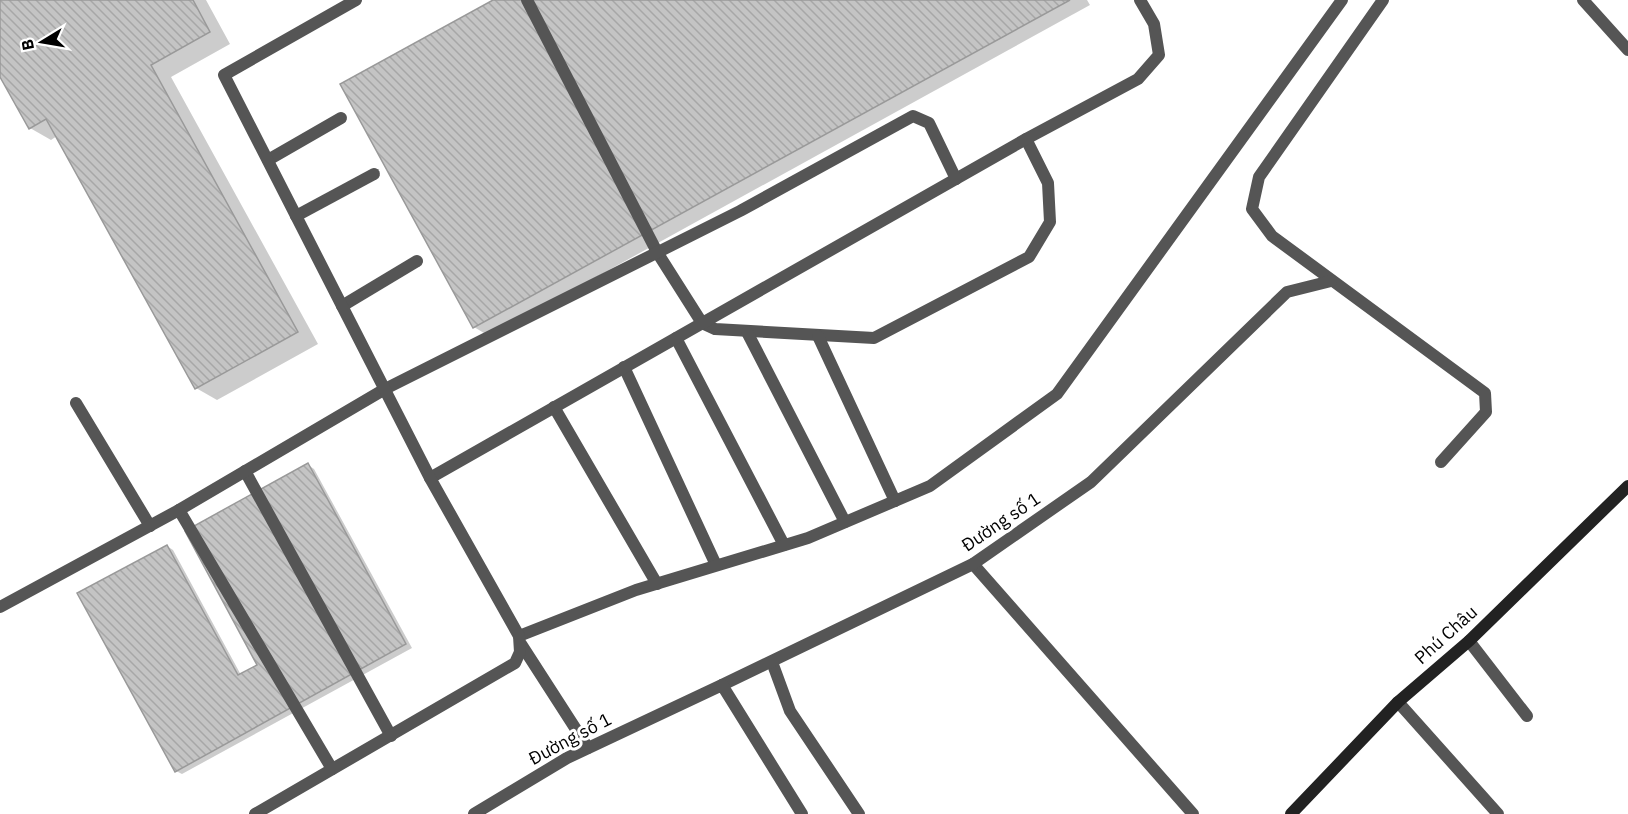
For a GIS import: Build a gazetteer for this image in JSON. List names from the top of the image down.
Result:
{
  "streets": {
    "street": ["Đường số 1", "Phú Châu"]
  },
  "north": "left"
}
